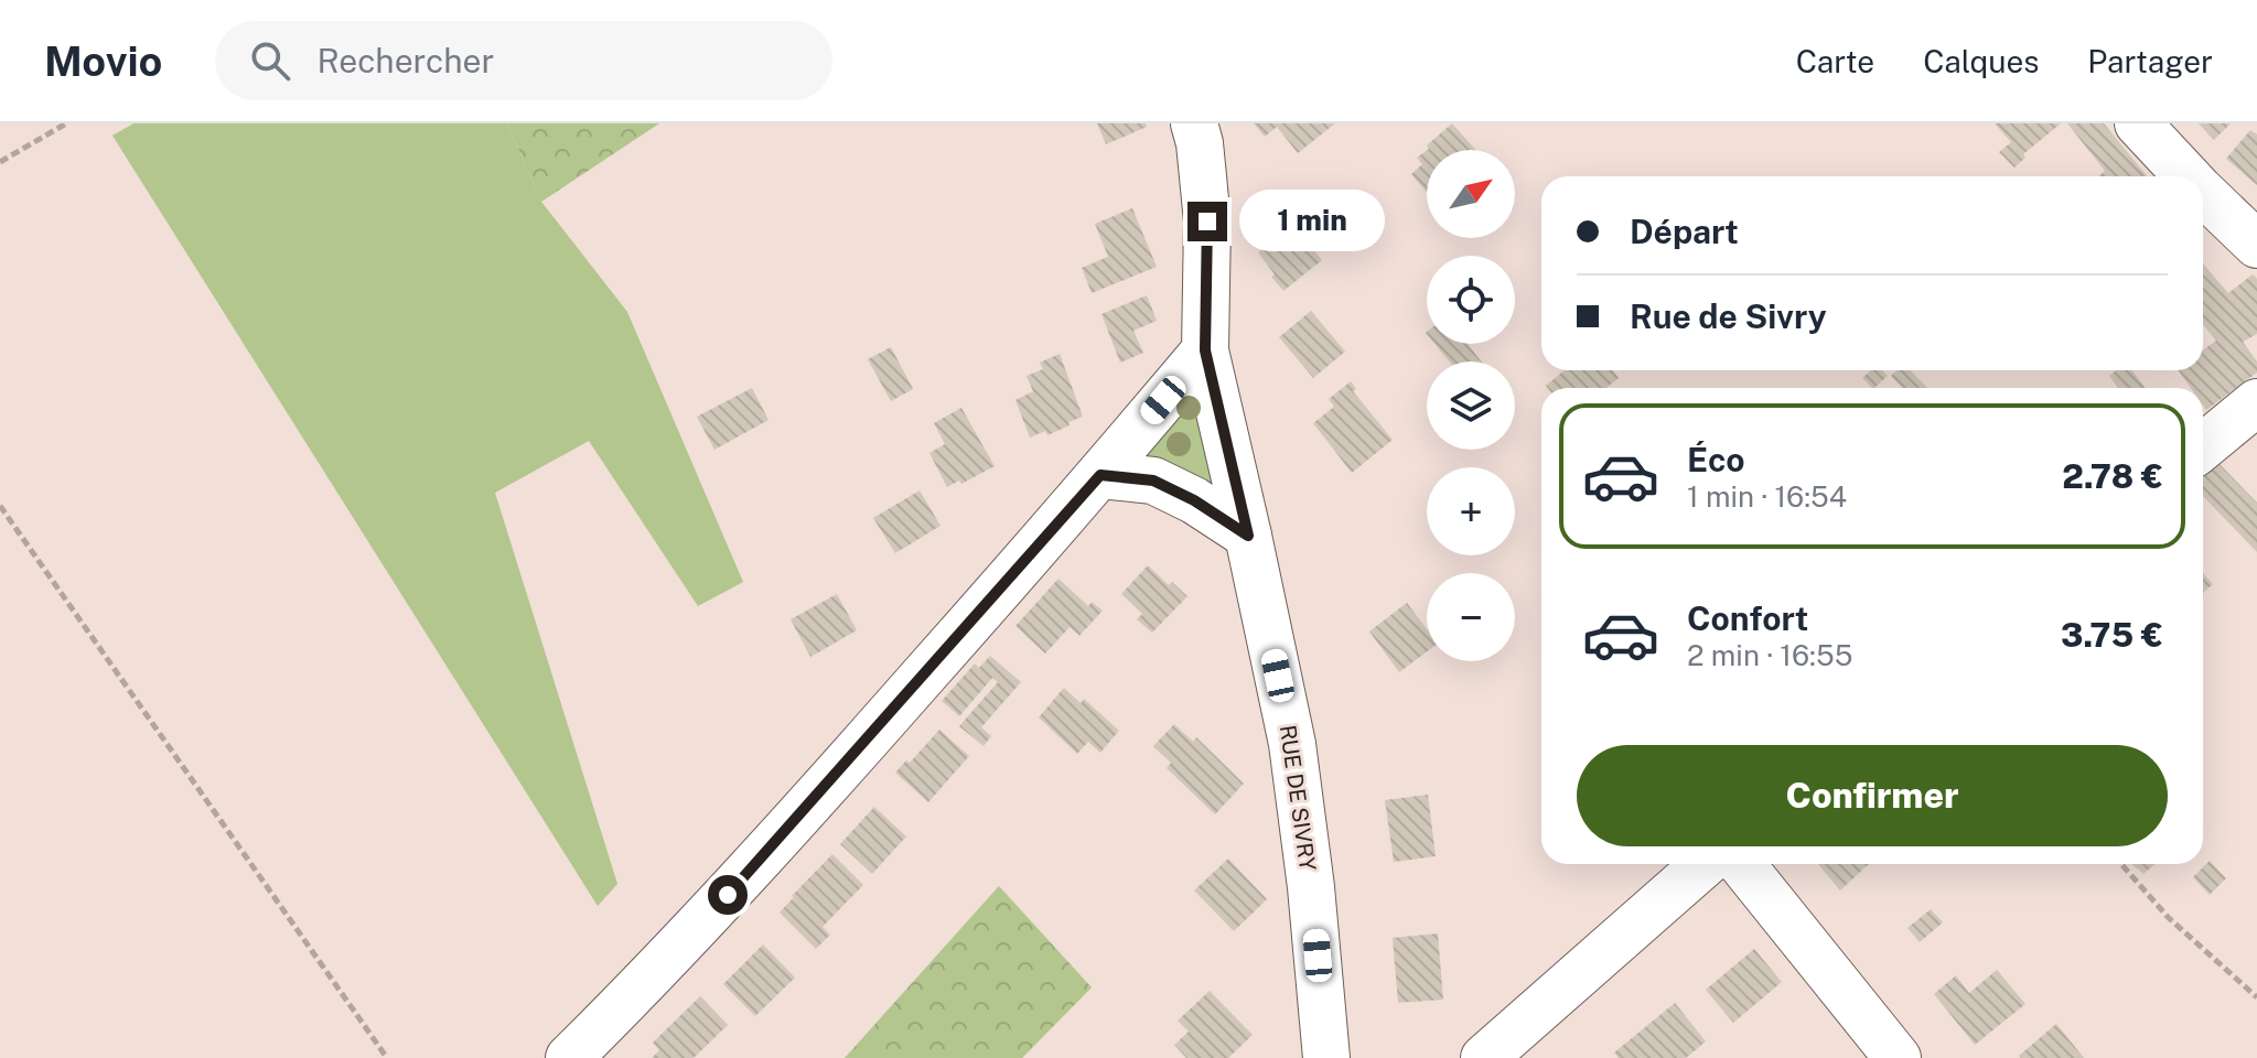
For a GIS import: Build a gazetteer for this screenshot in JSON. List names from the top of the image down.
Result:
{
  "streets": {
    "street": ["RUE DE SIVRY"]
  },
  "north": "top right",
  "page": {
    "header": "Movio",
    "search": "Rechercher",
    "nav": ["Carte", "Calques", "Partager"],
    "map_buttons": ["+", "−"],
    "banner": ["Départ", "Rue de Sivry"],
    "bubble": "1 min",
    "list": [
      {
        "name": "Éco",
        "note": "1 min · 16:54",
        "value": "2.78 €"
      },
      {
        "name": "Confort",
        "note": "2 min · 16:55",
        "value": "3.75 €"
      }
    ],
    "buttons": "Confirmer"
  }
}
